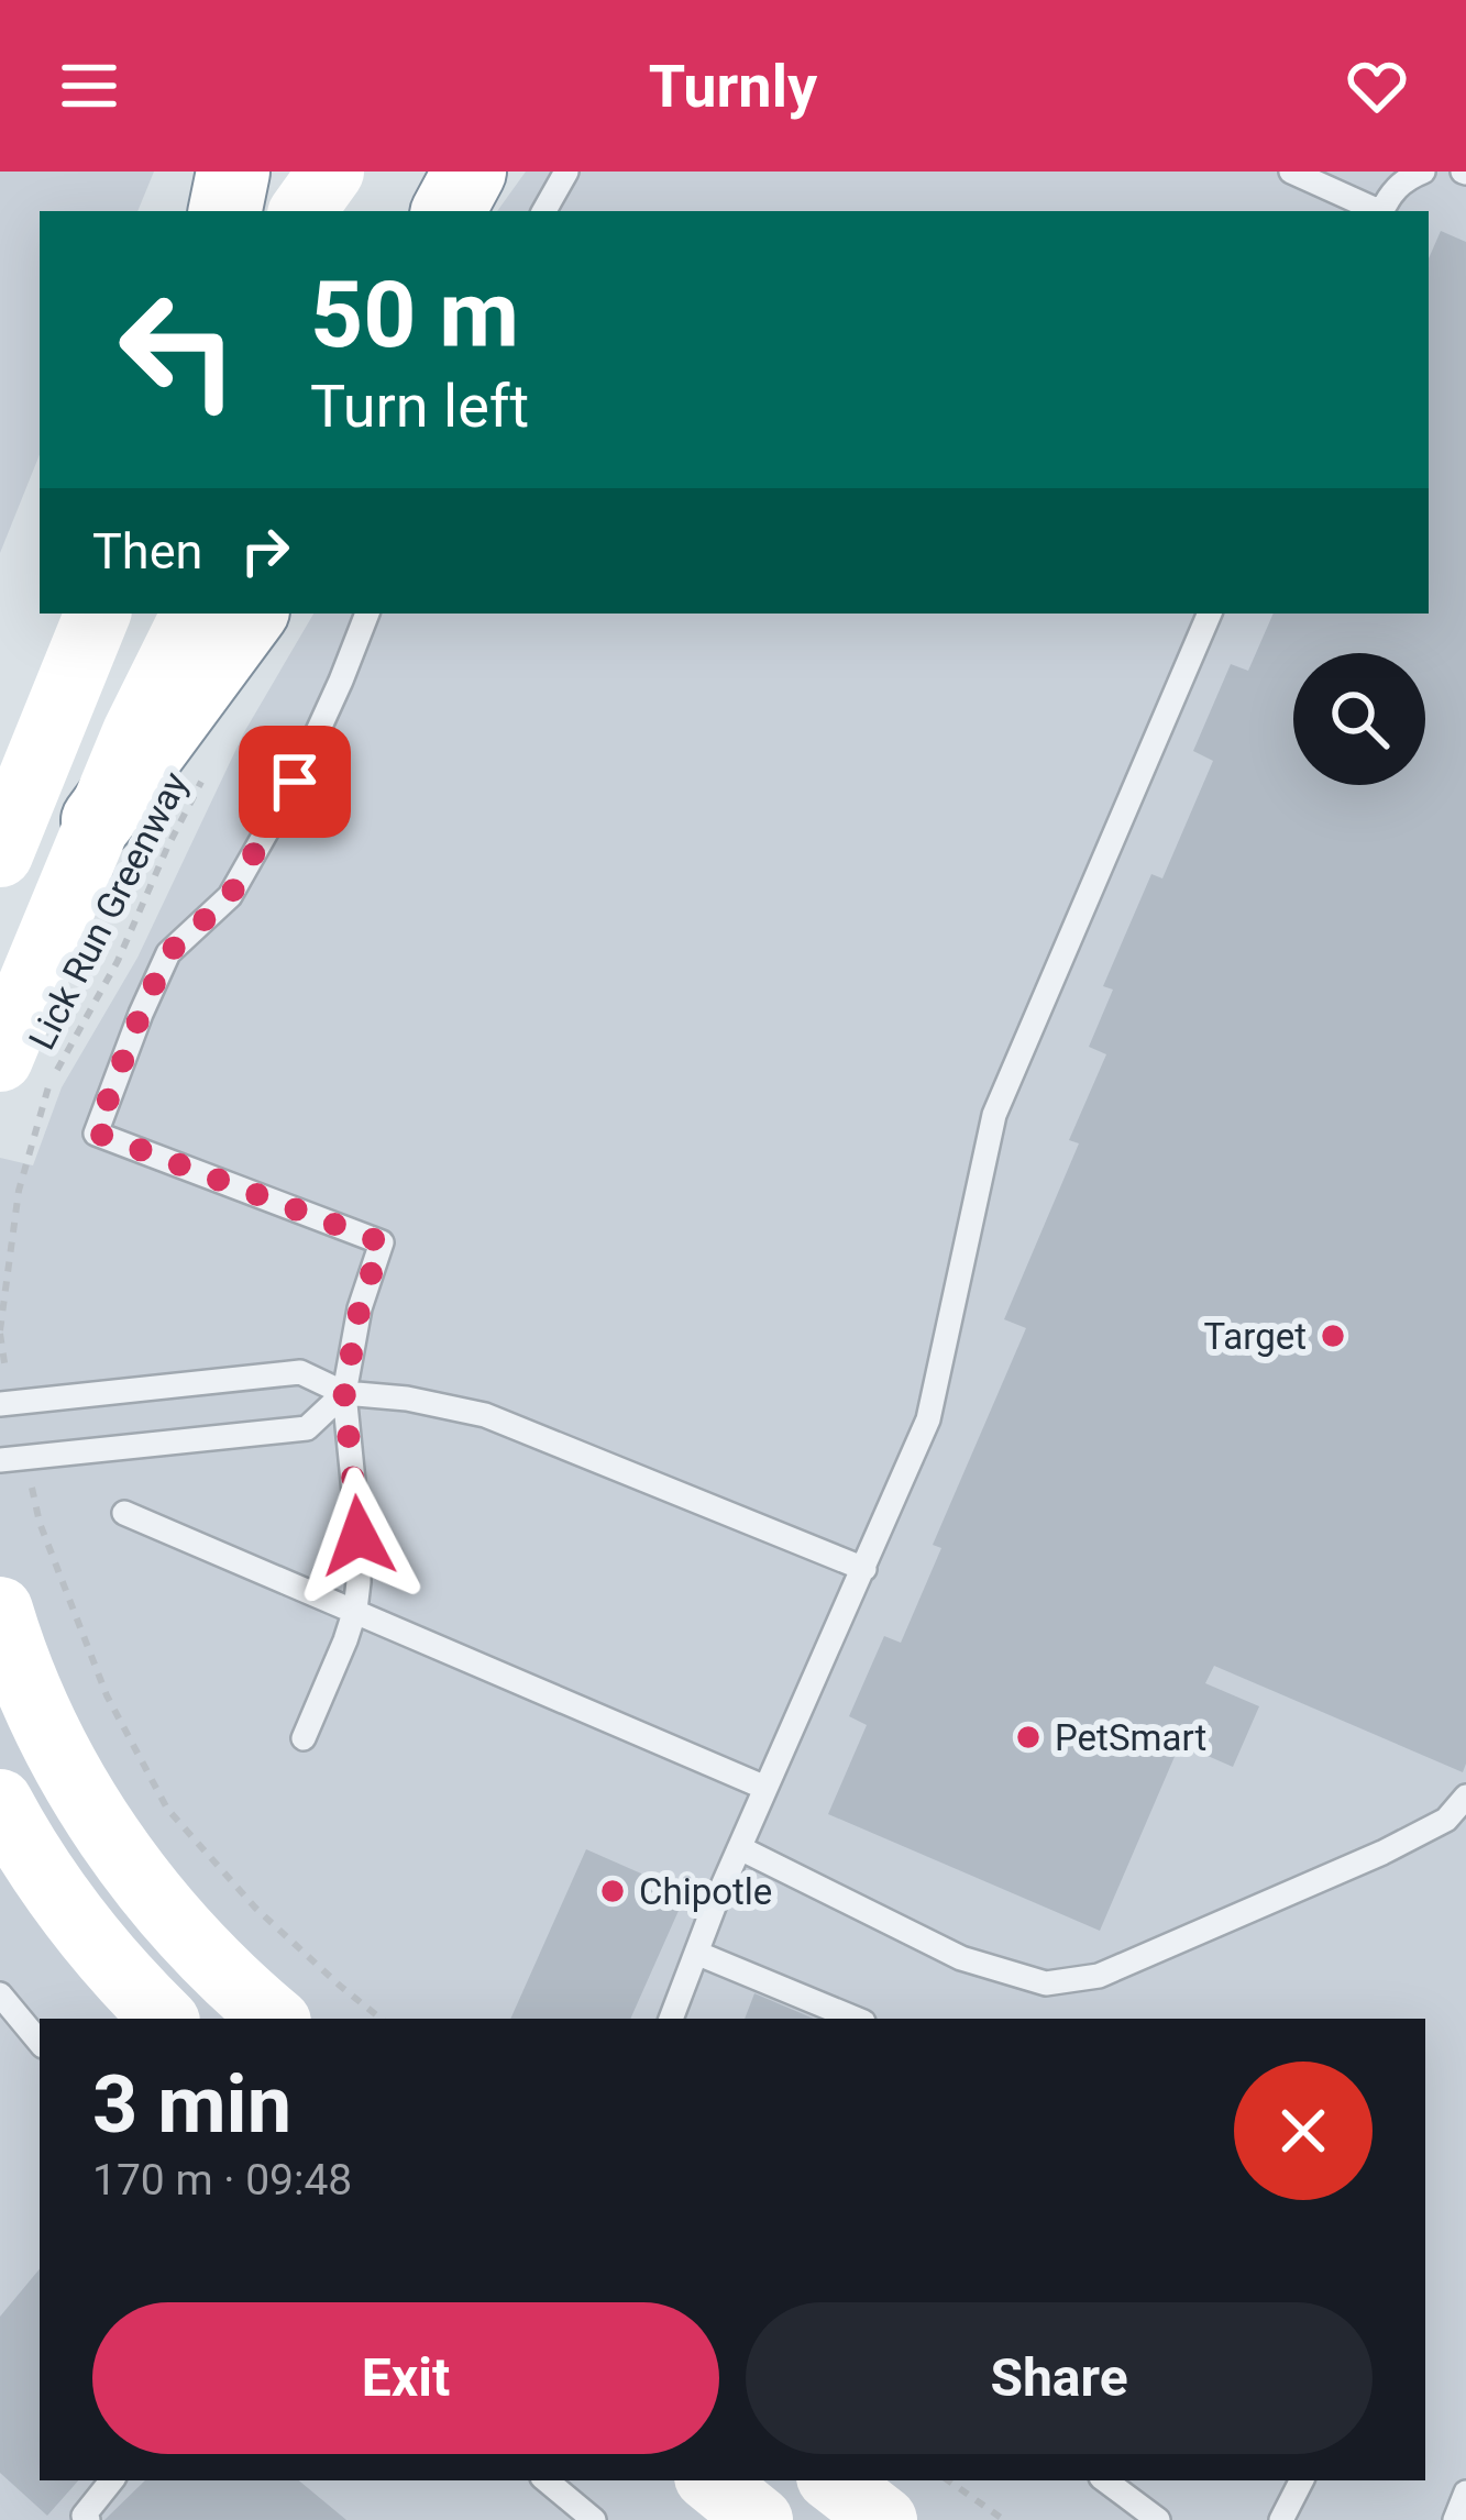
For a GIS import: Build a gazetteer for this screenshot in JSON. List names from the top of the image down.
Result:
{
  "streets": {
    "path": ["Lick Run Greenway"]
  },
  "places": ["Target", "PetSmart", "Chipotle"],
  "page": {
    "header": "Turnly",
    "turn": ["50 m", "Turn left"],
    "then": "Then",
    "heading": ["3 min", "170 m · 09:48"],
    "buttons": ["Exit", "Share"]
  }
}
